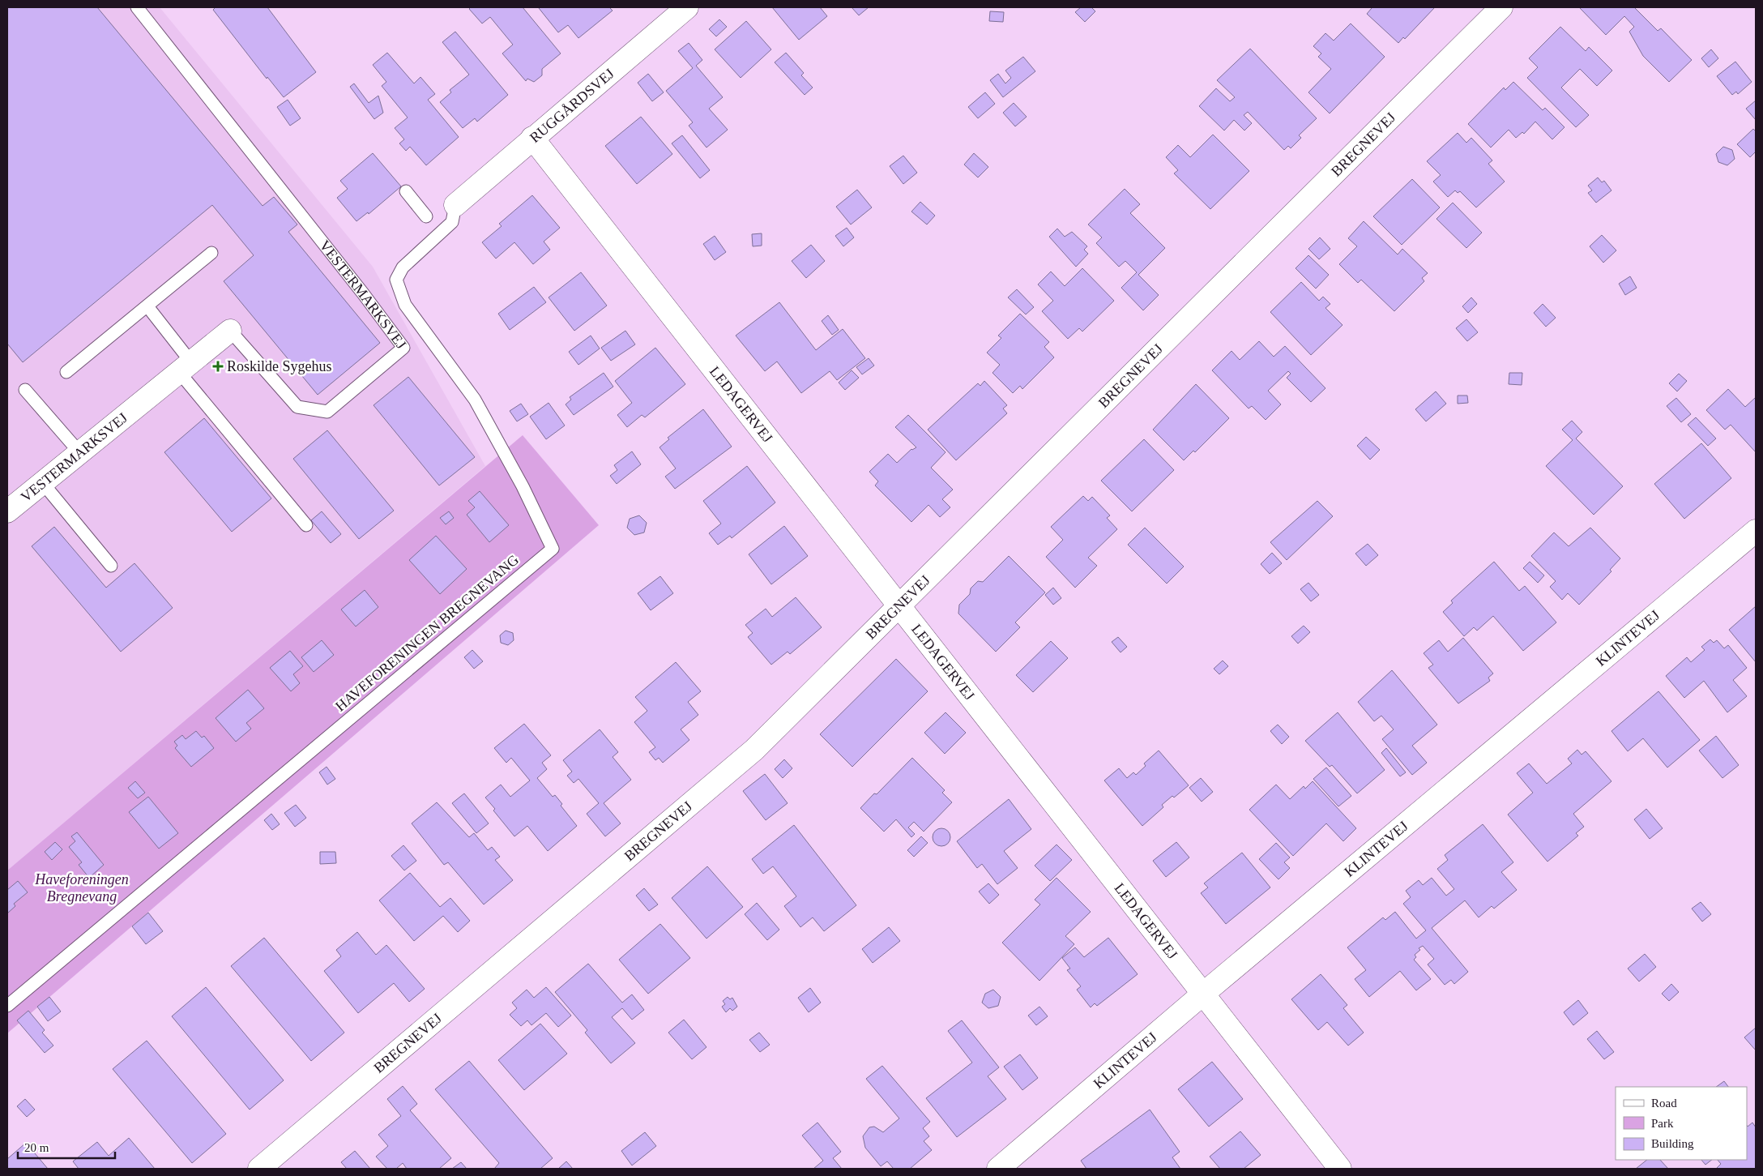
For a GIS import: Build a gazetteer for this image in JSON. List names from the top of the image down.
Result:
{
  "streets": {
    "street": [
      "RUGGÅRDSVEJ",
      "BREGNEVEJ",
      "VESTERMARKSVEJ",
      "LEDAGERVEJ",
      "KLINTEVEJ"
    ],
    "lane": ["HAVEFORENINGEN BREGNEVANG"]
  },
  "crossings": [
    ["RUGGÅRDSVEJ", "LEDAGERVEJ"],
    ["RUGGÅRDSVEJ", "HAVEFORENINGEN BREGNEVANG"],
    ["BREGNEVEJ", "LEDAGERVEJ"],
    ["LEDAGERVEJ", "KLINTEVEJ"]
  ],
  "parks": ["Haveforeningen Bregnevang"],
  "places": {
    "health": ["Roskilde Sygehus"]
  },
  "legend": ["Road", "Park", "Building"],
  "scale_bar": "20 m"
}
